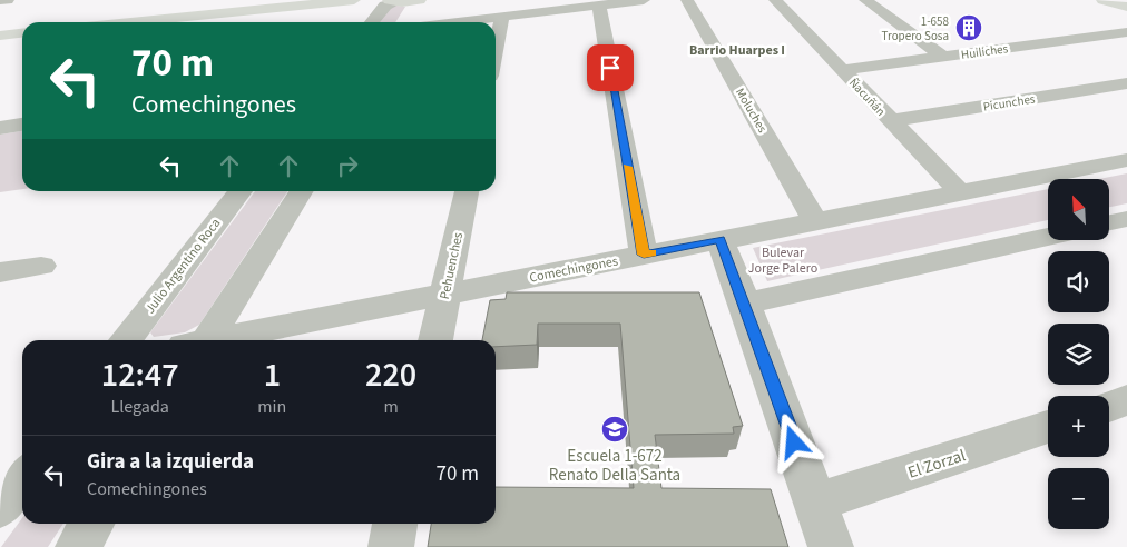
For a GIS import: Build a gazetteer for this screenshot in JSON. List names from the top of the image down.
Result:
{
  "streets": {
    "street": [
      "Huiliches",
      "Ñacuñán",
      "Picunches",
      "Moluches",
      "Julio Argentino Roca",
      "Pehuenches",
      "Comechingones",
      "El Zorzal"
    ]
  },
  "crossings": [
    ["Huiliches", "Ñacuñán"],
    ["Ñacuñán", "Picunches"],
    ["Ñacuñán", "Comechingones"],
    ["Moluches", "Comechingones"],
    ["Pehuenches", "Comechingones"]
  ],
  "districts": ["Barrio Huarpes I"],
  "parks": ["Bulevar Jorge Palero"],
  "places": {
    "building": ["1-658 Tropero Sosa"],
    "school or university": ["Escuela 1-672 Renato Della Santa"]
  },
  "north": "top left",
  "page": {
    "turn": ["70 m", "Comechingones"],
    "map_buttons": ["+", "−"],
    "eta": [
      "12:47",
      "Llegada",
      "1",
      "min",
      "220",
      "m"
    ],
    "list": [
      {
        "name": "Gira a la izquierda",
        "note": "Comechingones",
        "value": "70 m"
      }
    ]
  }
}
